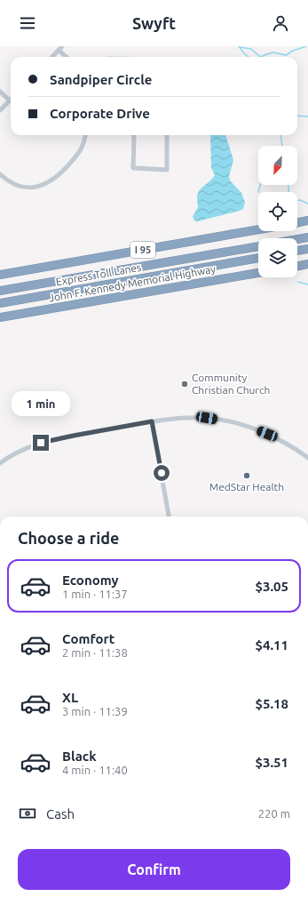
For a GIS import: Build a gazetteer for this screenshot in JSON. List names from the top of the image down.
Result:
{
  "streets": {
    "highway": ["I 95", "Express Toll Lanes", "John F. Kennedy Memorial Highway"]
  },
  "places": ["Community Christian Church", "MedStar Health"],
  "north": "bottom left",
  "page": {
    "header": "Swyft",
    "banner": ["Sandpiper Circle", "Corporate Drive"],
    "bubble": "1 min",
    "heading": "Choose a ride",
    "list": [
      {
        "name": "Economy",
        "note": "1 min · 11:37",
        "value": "$3.05"
      },
      {
        "name": "Comfort",
        "note": "2 min · 11:38",
        "value": "$4.11"
      },
      {
        "name": "XL",
        "note": "3 min · 11:39",
        "value": "$5.18"
      },
      {
        "name": "Black",
        "note": "4 min · 11:40",
        "value": "$3.51"
      }
    ],
    "pay": ["Cash", "220 m"],
    "buttons": "Confirm"
  }
}
